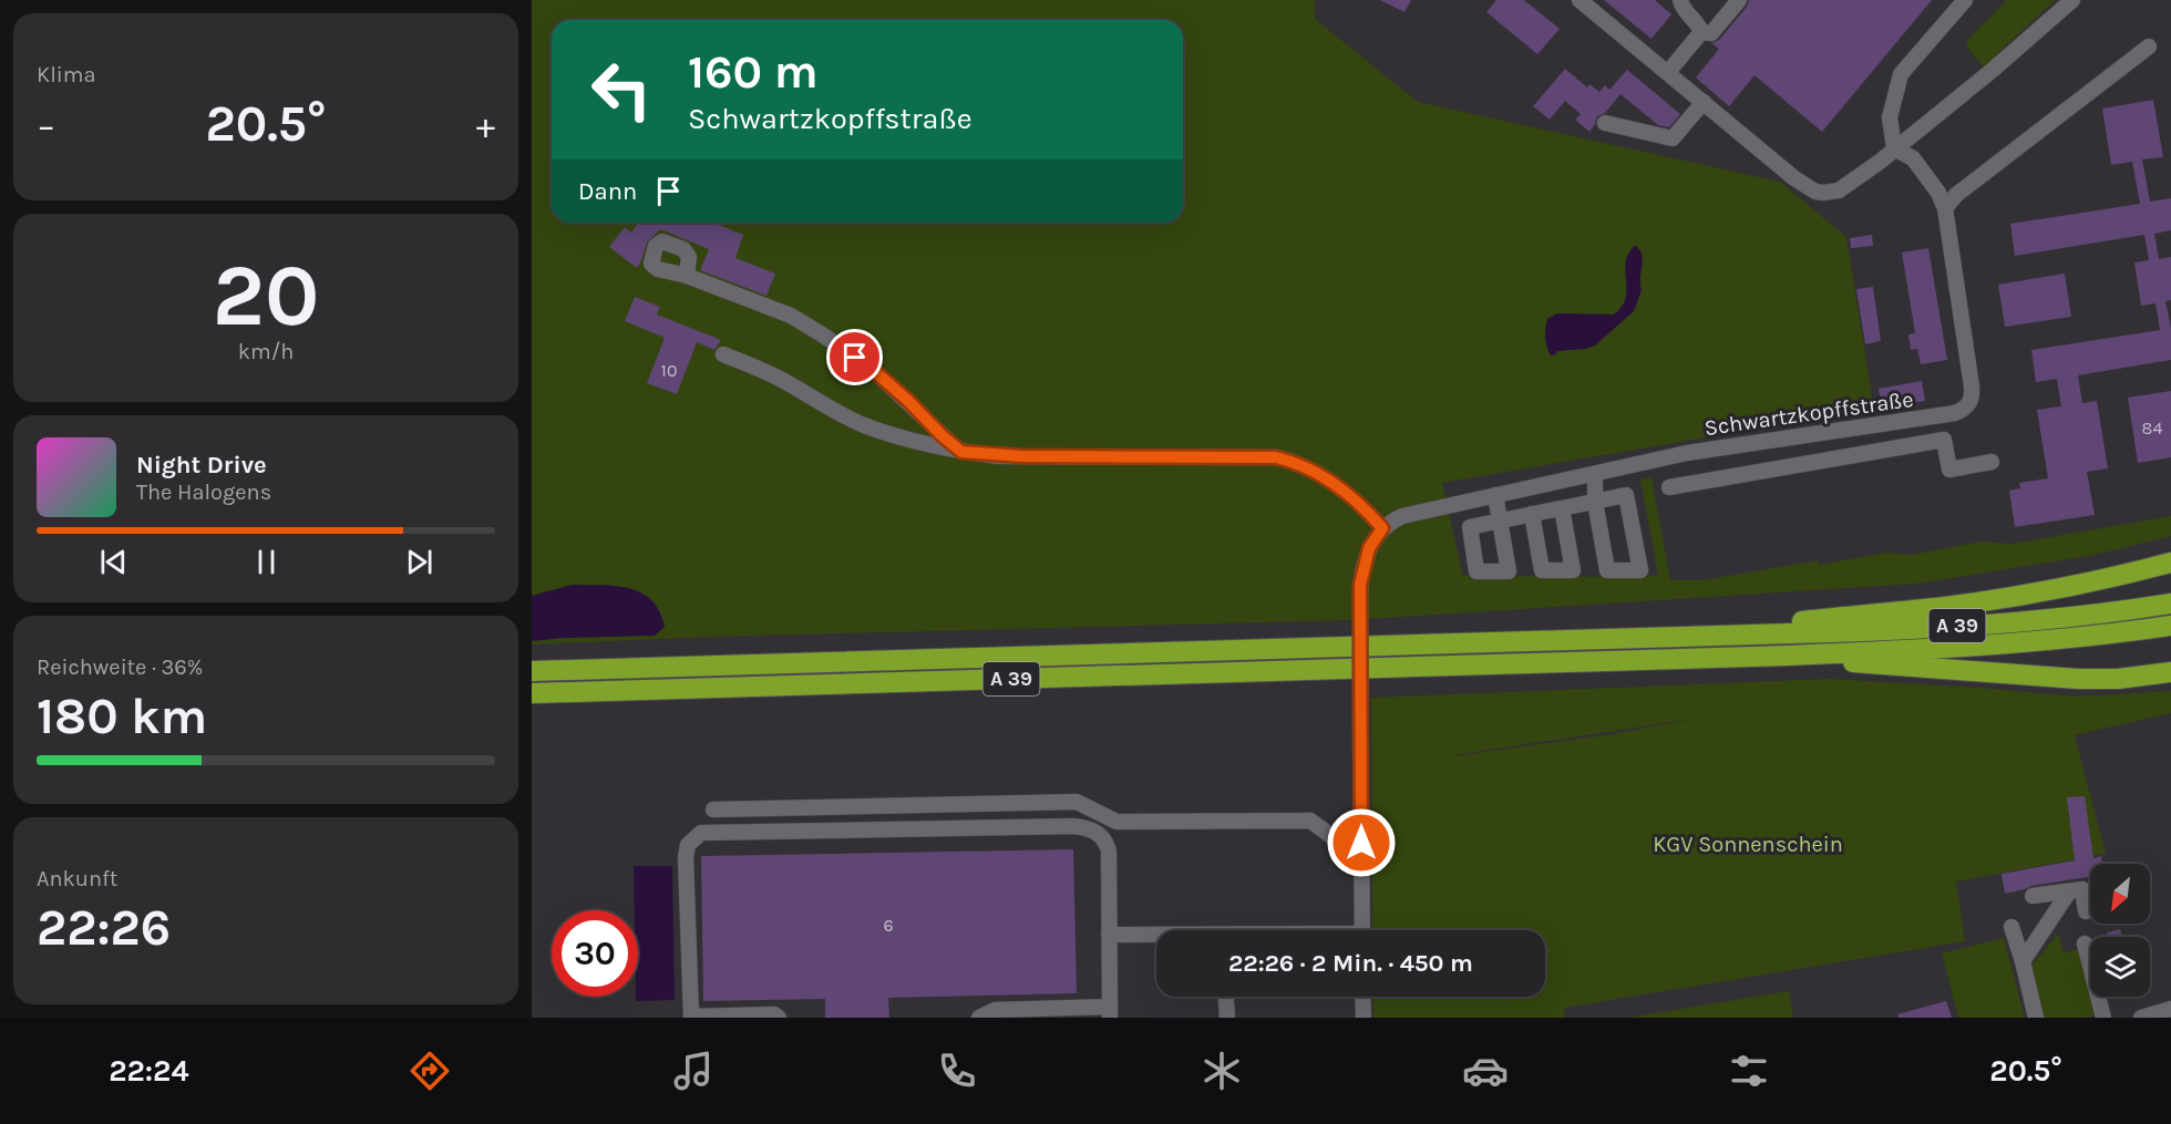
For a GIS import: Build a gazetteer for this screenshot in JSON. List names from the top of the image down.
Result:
{
  "streets": {
    "highway": ["A 39"],
    "street": ["Schwartzkopffstraße"]
  },
  "parks": ["KGV Sonnenschein"],
  "house_numbers": ["10", "84", "6"],
  "north": "bottom left",
  "page": {
    "tile": [
      "Klima",
      ["20", "km/h"],
      ["Reichweite · 36%", "180 km"],
      ["Ankunft", "22:26"]
    ],
    "turn": ["160 m", "Schwartzkopffstraße"],
    "heat": ["−", "20.5°", "+"],
    "then": "Dann",
    "song": ["Night Drive", "The Halogens"],
    "limit": "30",
    "trip": "22:26 · 2 Min. · 450 m",
    "tabs": ["22:24", "20.5°"]
  }
}
